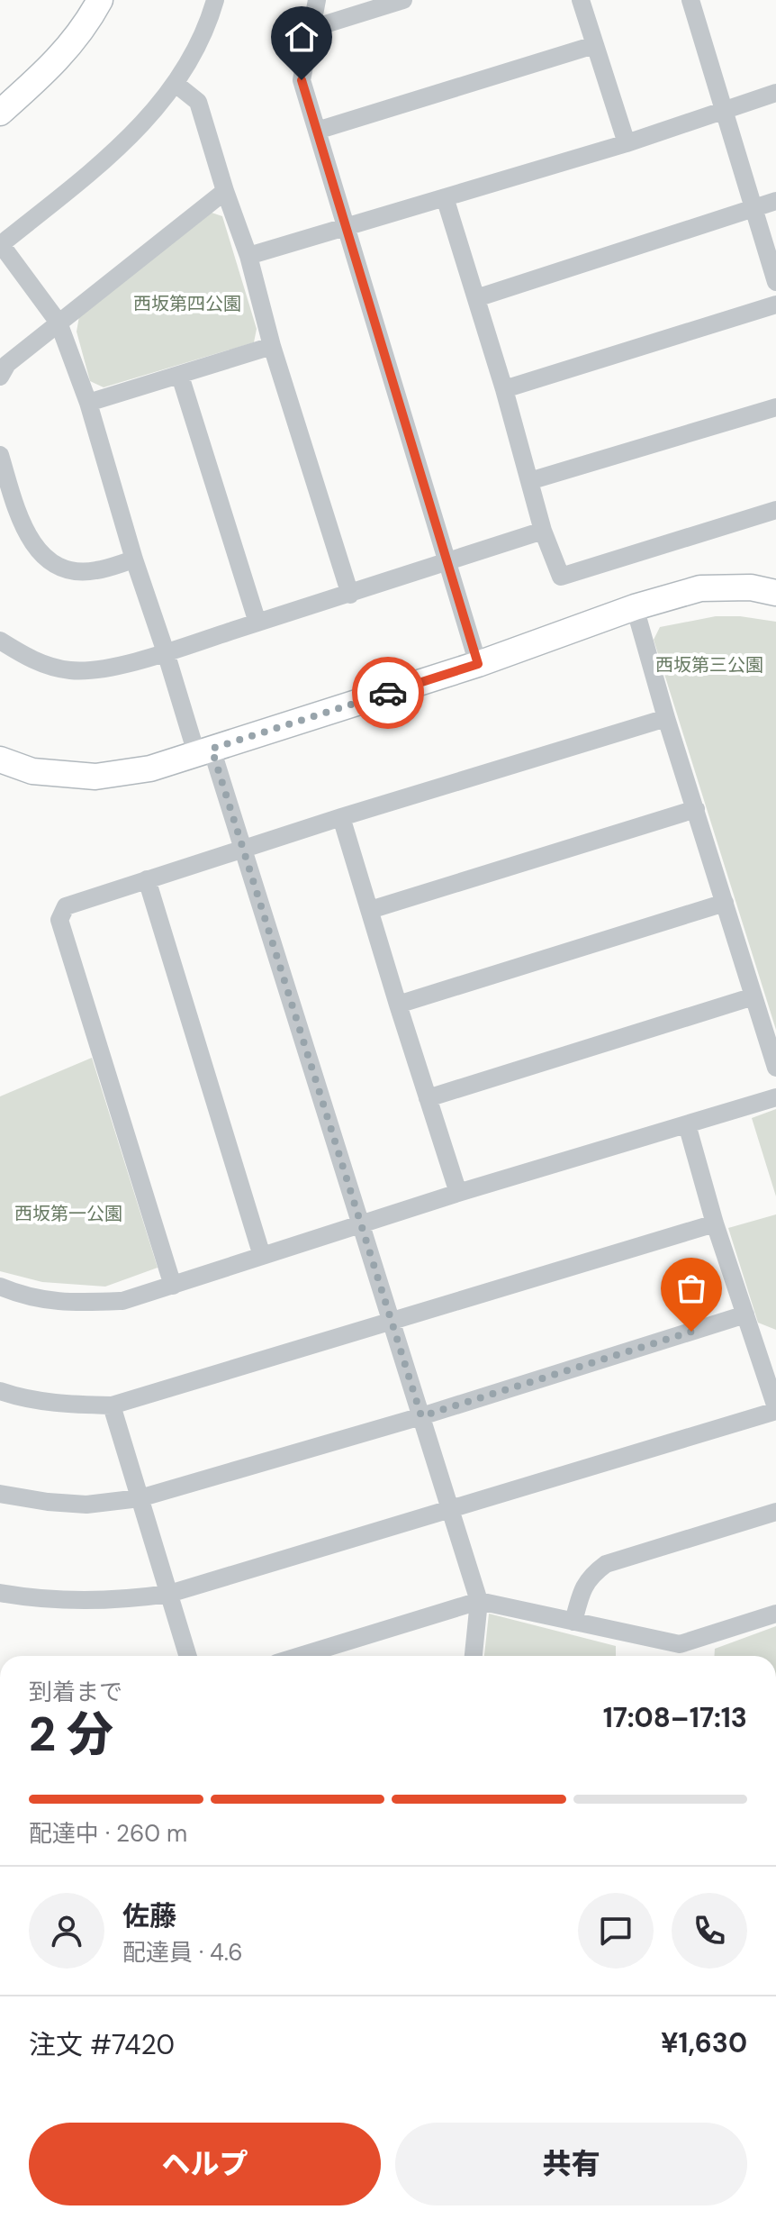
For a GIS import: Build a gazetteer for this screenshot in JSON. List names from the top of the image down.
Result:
{
  "parks": ["西坂第四公園", "西坂第三公園", "西坂第一公園"],
  "page": {
    "heading": ["2 分", "到着まで", "17:08–17:13"],
    "panel": [
      "佐藤",
      "配達員 · 4.6",
      "注文 #7420",
      "¥1,630"
    ],
    "bar": "配達中 · 260 m",
    "buttons": ["ヘルプ", "共有"]
  }
}
